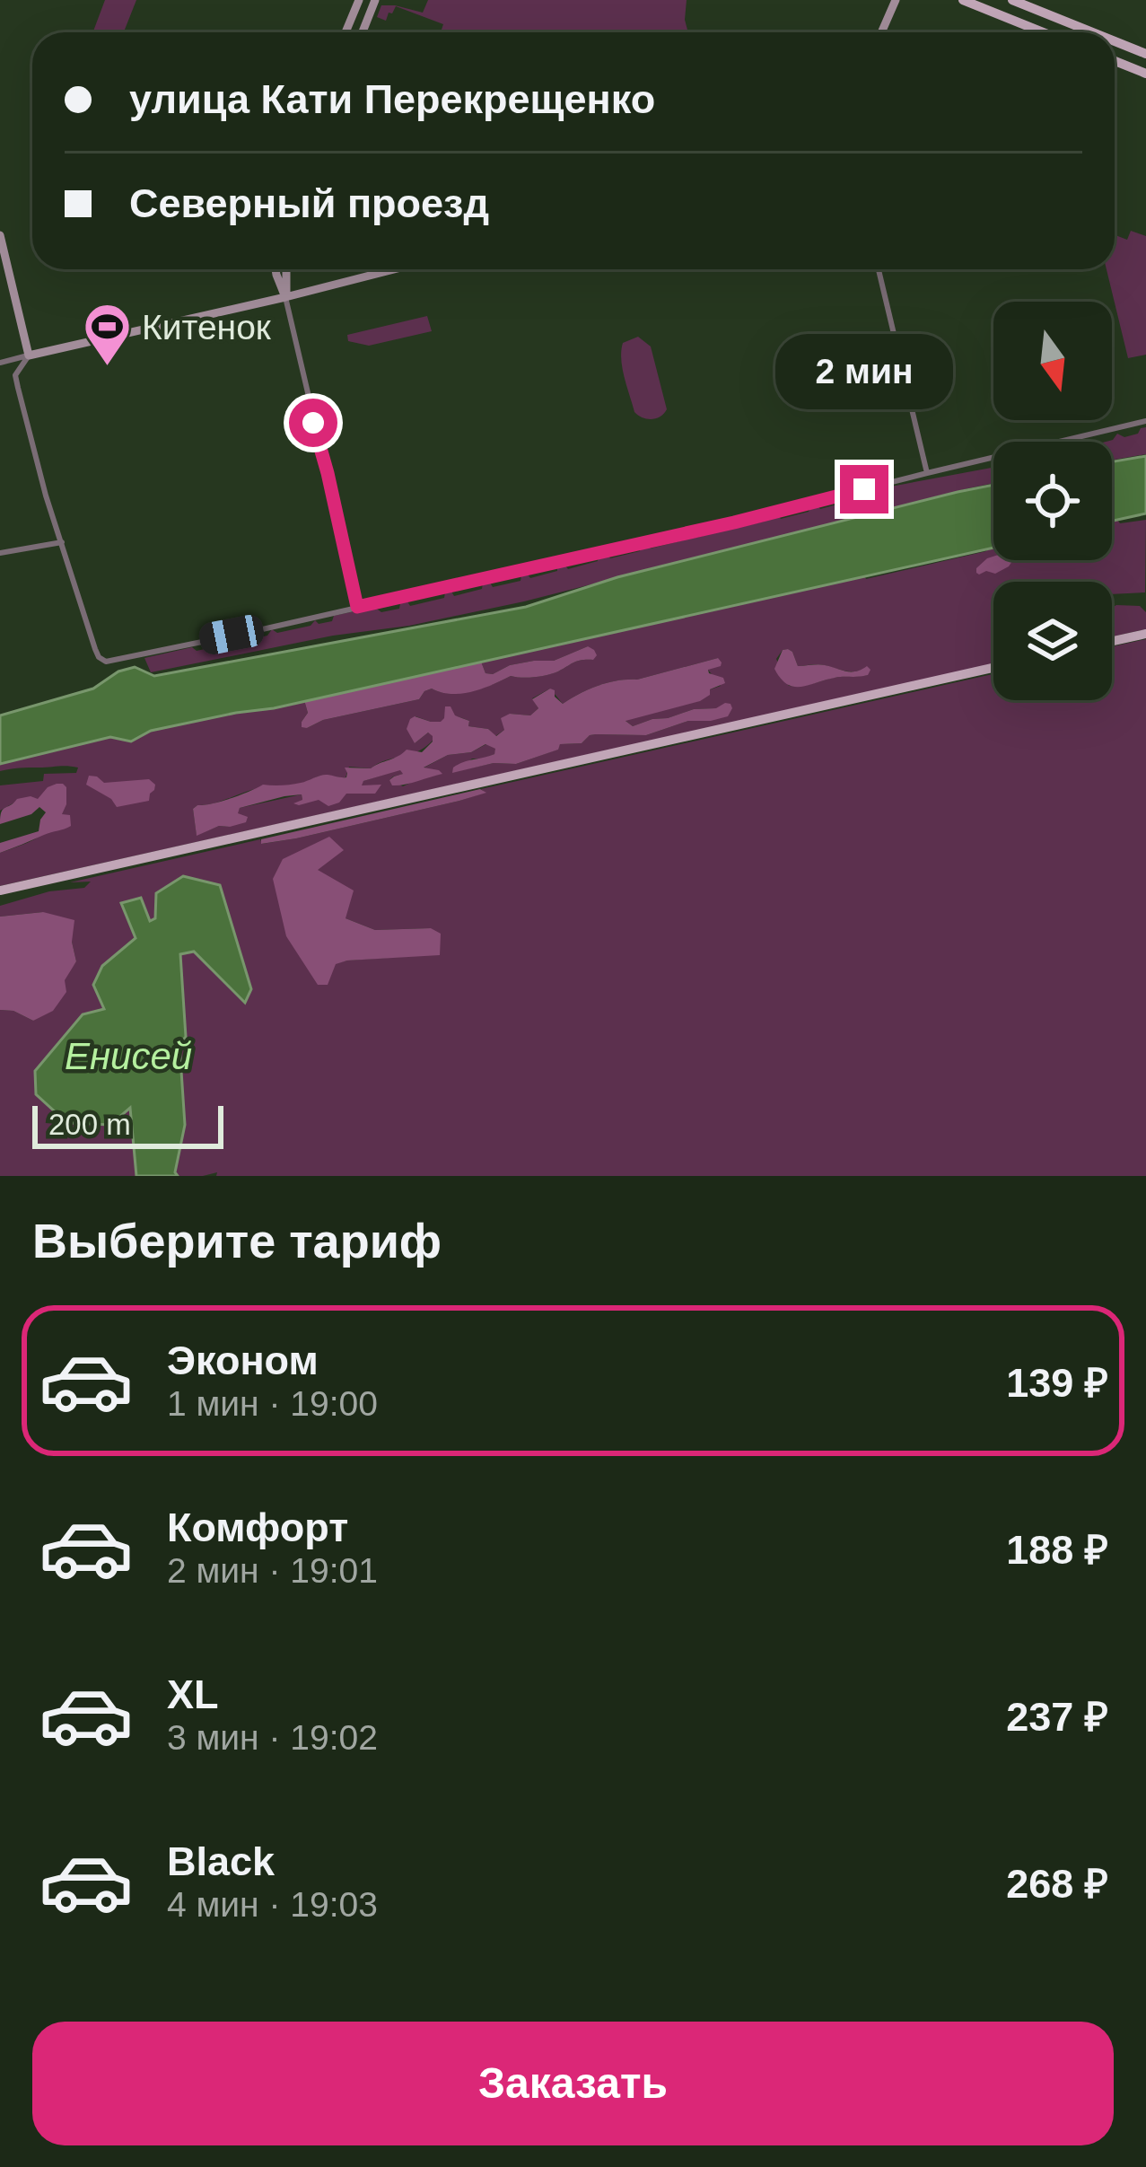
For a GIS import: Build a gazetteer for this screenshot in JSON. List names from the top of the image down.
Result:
{
  "water": ["Енисей"],
  "places": {
    "sports": ["Китенок"]
  },
  "scale_bar": "200 m",
  "north": "bottom",
  "page": {
    "banner": ["улица Кати Перекрещенко", "Северный проезд"],
    "bubble": "2 мин",
    "scale": "200 m",
    "heading": "Выберите тариф",
    "list": [
      {
        "name": "Эконом",
        "note": "1 мин · 19:00",
        "value": "139 ₽"
      },
      {
        "name": "Комфорт",
        "note": "2 мин · 19:01",
        "value": "188 ₽"
      },
      {
        "name": "XL",
        "note": "3 мин · 19:02",
        "value": "237 ₽"
      },
      {
        "name": "Black",
        "note": "4 мин · 19:03",
        "value": "268 ₽"
      }
    ],
    "buttons": "Заказать"
  }
}
